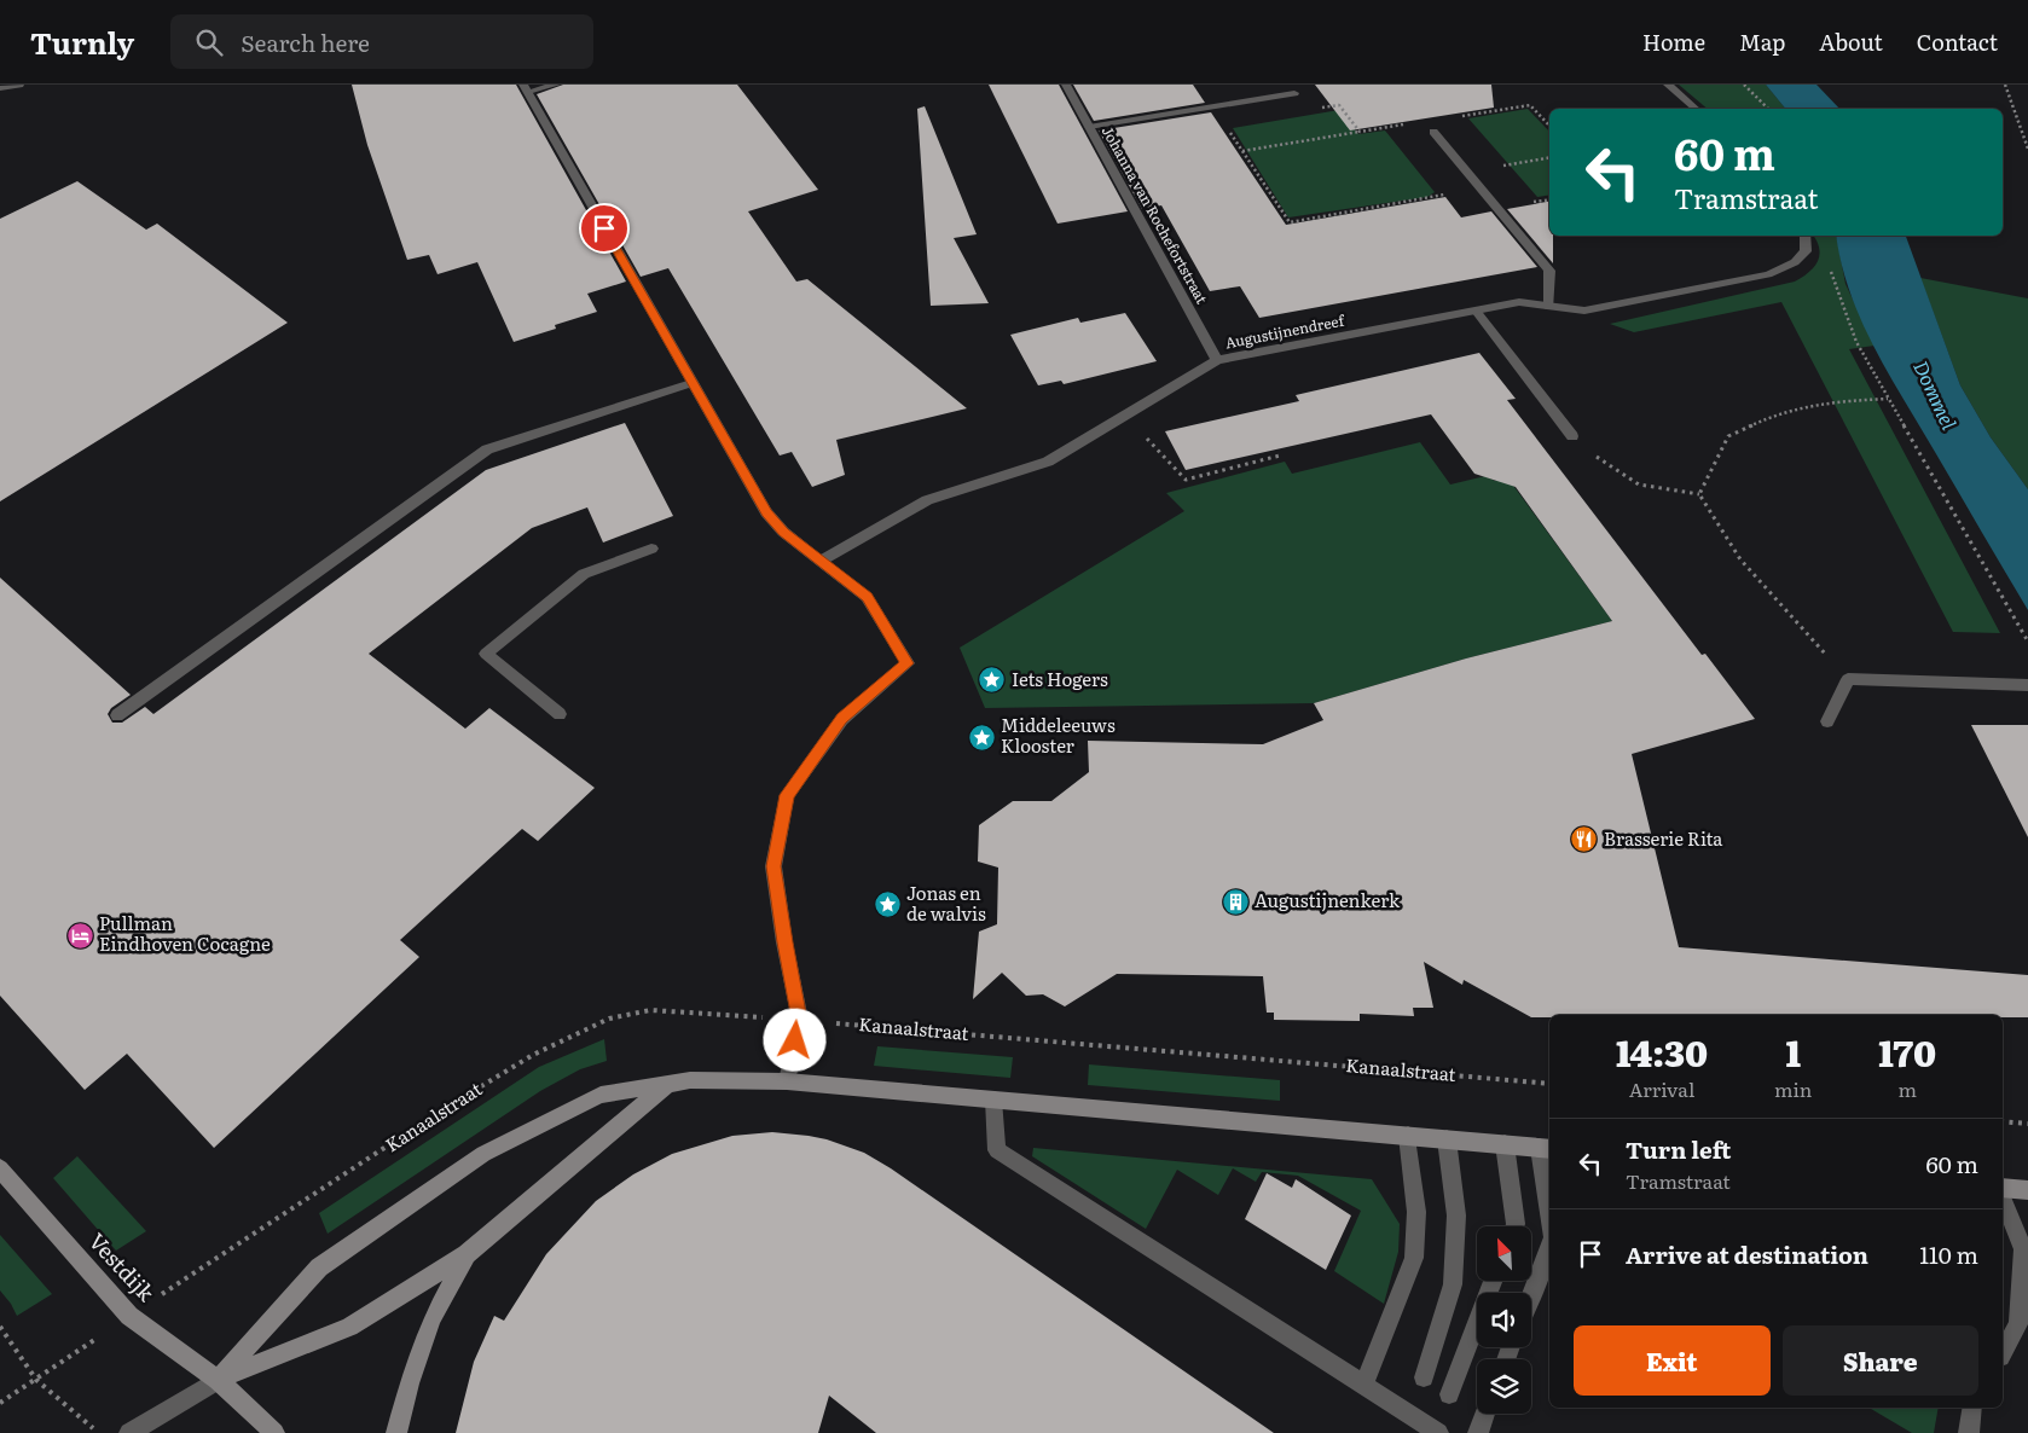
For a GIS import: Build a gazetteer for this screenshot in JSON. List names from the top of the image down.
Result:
{
  "streets": {
    "street": ["Johanna van Rochefortstraat", "Augustijnendreef", "Vestdijk"],
    "path": ["Kanaalstraat"]
  },
  "crossings": [
    ["Johanna van Rochefortstraat", "Augustijnendreef"]
  ],
  "water": ["Dommel"],
  "places": {
    "place": ["Iets Hogers", "Middeleeuws Klooster", "Jonas en de walvis"],
    "restaurant": ["Brasserie Rita"],
    "building": ["Augustijnenkerk"],
    "hotel": ["Pullman Eindhoven Cocagne"]
  },
  "north": "top left",
  "page": {
    "header": "Turnly",
    "search": "Search here",
    "nav": [
      "Home",
      "Map",
      "About",
      "Contact"
    ],
    "turn": ["60 m", "Tramstraat"],
    "eta": [
      "14:30",
      "Arrival",
      "1",
      "min",
      "170",
      "m"
    ],
    "list": [
      {
        "name": "Turn left",
        "note": "Tramstraat",
        "value": "60 m"
      },
      {
        "name": "Arrive at destination",
        "value": "110 m"
      }
    ],
    "buttons": ["Exit", "Share"]
  }
}
